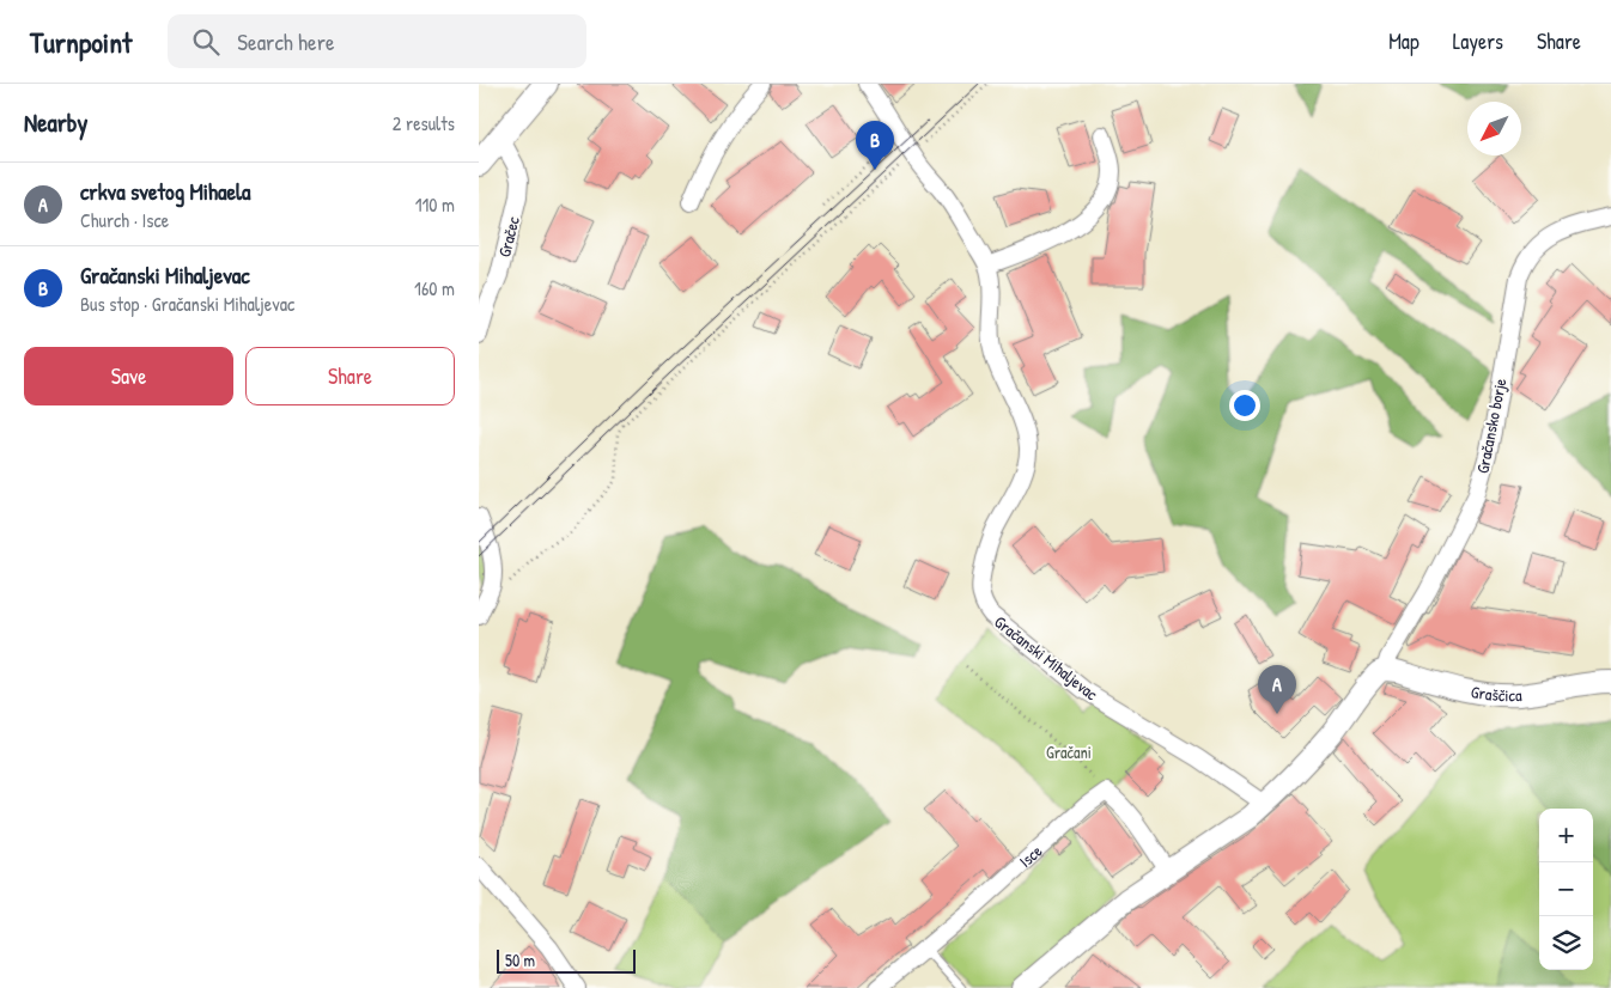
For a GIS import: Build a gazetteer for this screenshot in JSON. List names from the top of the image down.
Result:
{
  "streets": {
    "street": [
      "Gračec",
      "Gračansko borje",
      "Gračanski Mihaljevac",
      "Graščica",
      "Isce"
    ]
  },
  "crossings": [
    ["Gračansko borje", "Graščica"]
  ],
  "parks": ["Gračani"],
  "scale_bar": "50 m",
  "north": "bottom left",
  "page": {
    "header": "Turnpoint",
    "search": "Search here",
    "nav": ["Map", "Layers", "Share"],
    "heading": ["Nearby", "2 results"],
    "pins": ["B", "A"],
    "list": [
      {
        "mark": "A",
        "name": "crkva svetog Mihaela",
        "note": "Church · Isce",
        "value": "110 m"
      },
      {
        "mark": "B",
        "name": "Gračanski Mihaljevac",
        "note": "Bus stop · Gračanski Mihaljevac",
        "value": "160 m"
      }
    ],
    "buttons": ["Save", "Share"],
    "map_buttons": ["+", "−"],
    "scale": "50 m"
  }
}
